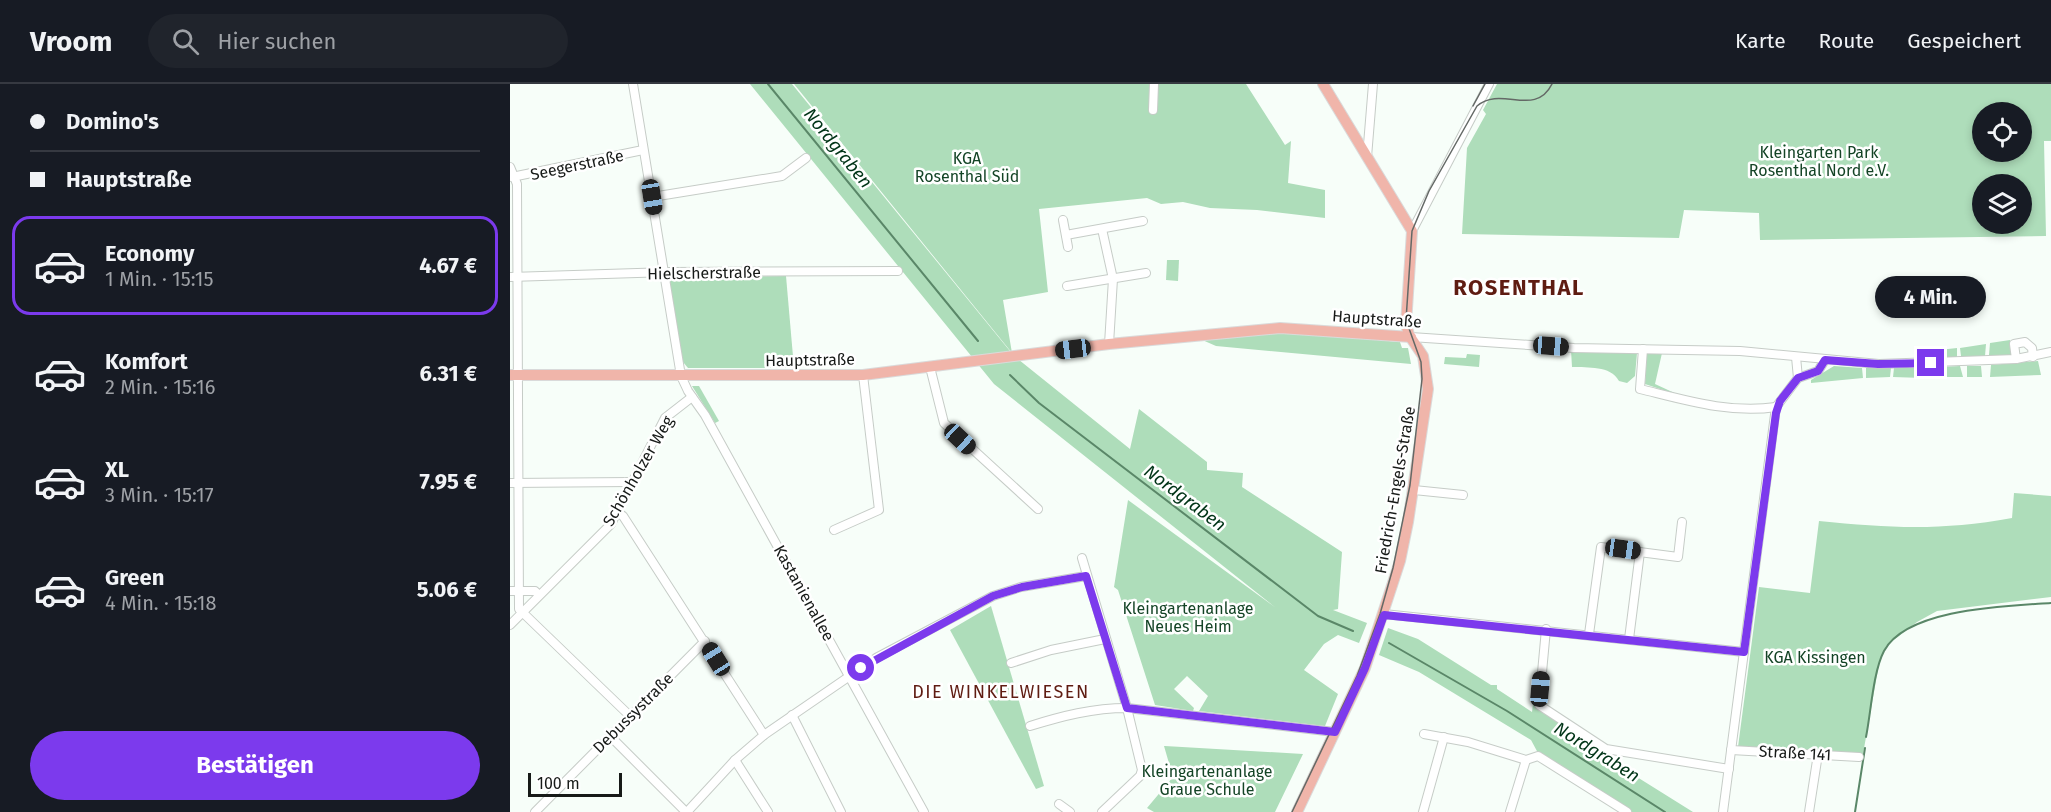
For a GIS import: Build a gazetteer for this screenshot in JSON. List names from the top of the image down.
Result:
{
  "streets": {
    "main road": ["Hauptstraße", "Friedrich-Engels-Straße"],
    "street": [
      "Seegerstraße",
      "Hielscherstraße",
      "Schönholzer Weg",
      "Kastanienallee",
      "Debussystraße",
      "Straße 141"
    ]
  },
  "crossings": [
    ["Seegerstraße", "Kastanienallee"],
    ["Hielscherstraße", "Kastanienallee"],
    ["Hauptstraße", "Friedrich-Engels-Straße"],
    ["Hauptstraße", "Kastanienallee"],
    ["Schönholzer Weg", "Kastanienallee"]
  ],
  "districts": ["ROSENTHAL", "DIE WINKELWIESEN"],
  "water": ["Nordgraben"],
  "parks": [
    "Kleingarten Park Rosenthal Nord e.V.",
    "KGA Rosenthal Süd",
    "Kleingartenanlage Neues Heim",
    "KGA Kissingen",
    "Kleingartenanlage Graue Schule"
  ],
  "scale_bar": "100 m",
  "page": {
    "header": "Vroom",
    "search": "Hier suchen",
    "nav": ["Karte", "Route", "Gespeichert"],
    "banner": ["Domino's", "Hauptstraße"],
    "list": [
      {
        "name": "Economy",
        "note": "1 Min. · 15:15",
        "value": "4.67 €"
      },
      {
        "name": "Komfort",
        "note": "2 Min. · 15:16",
        "value": "6.31 €"
      },
      {
        "name": "XL",
        "note": "3 Min. · 15:17",
        "value": "7.95 €"
      },
      {
        "name": "Green",
        "note": "4 Min. · 15:18",
        "value": "5.06 €"
      }
    ],
    "bubble": "4 Min.",
    "buttons": "Bestätigen",
    "scale": "100 m"
  }
}
